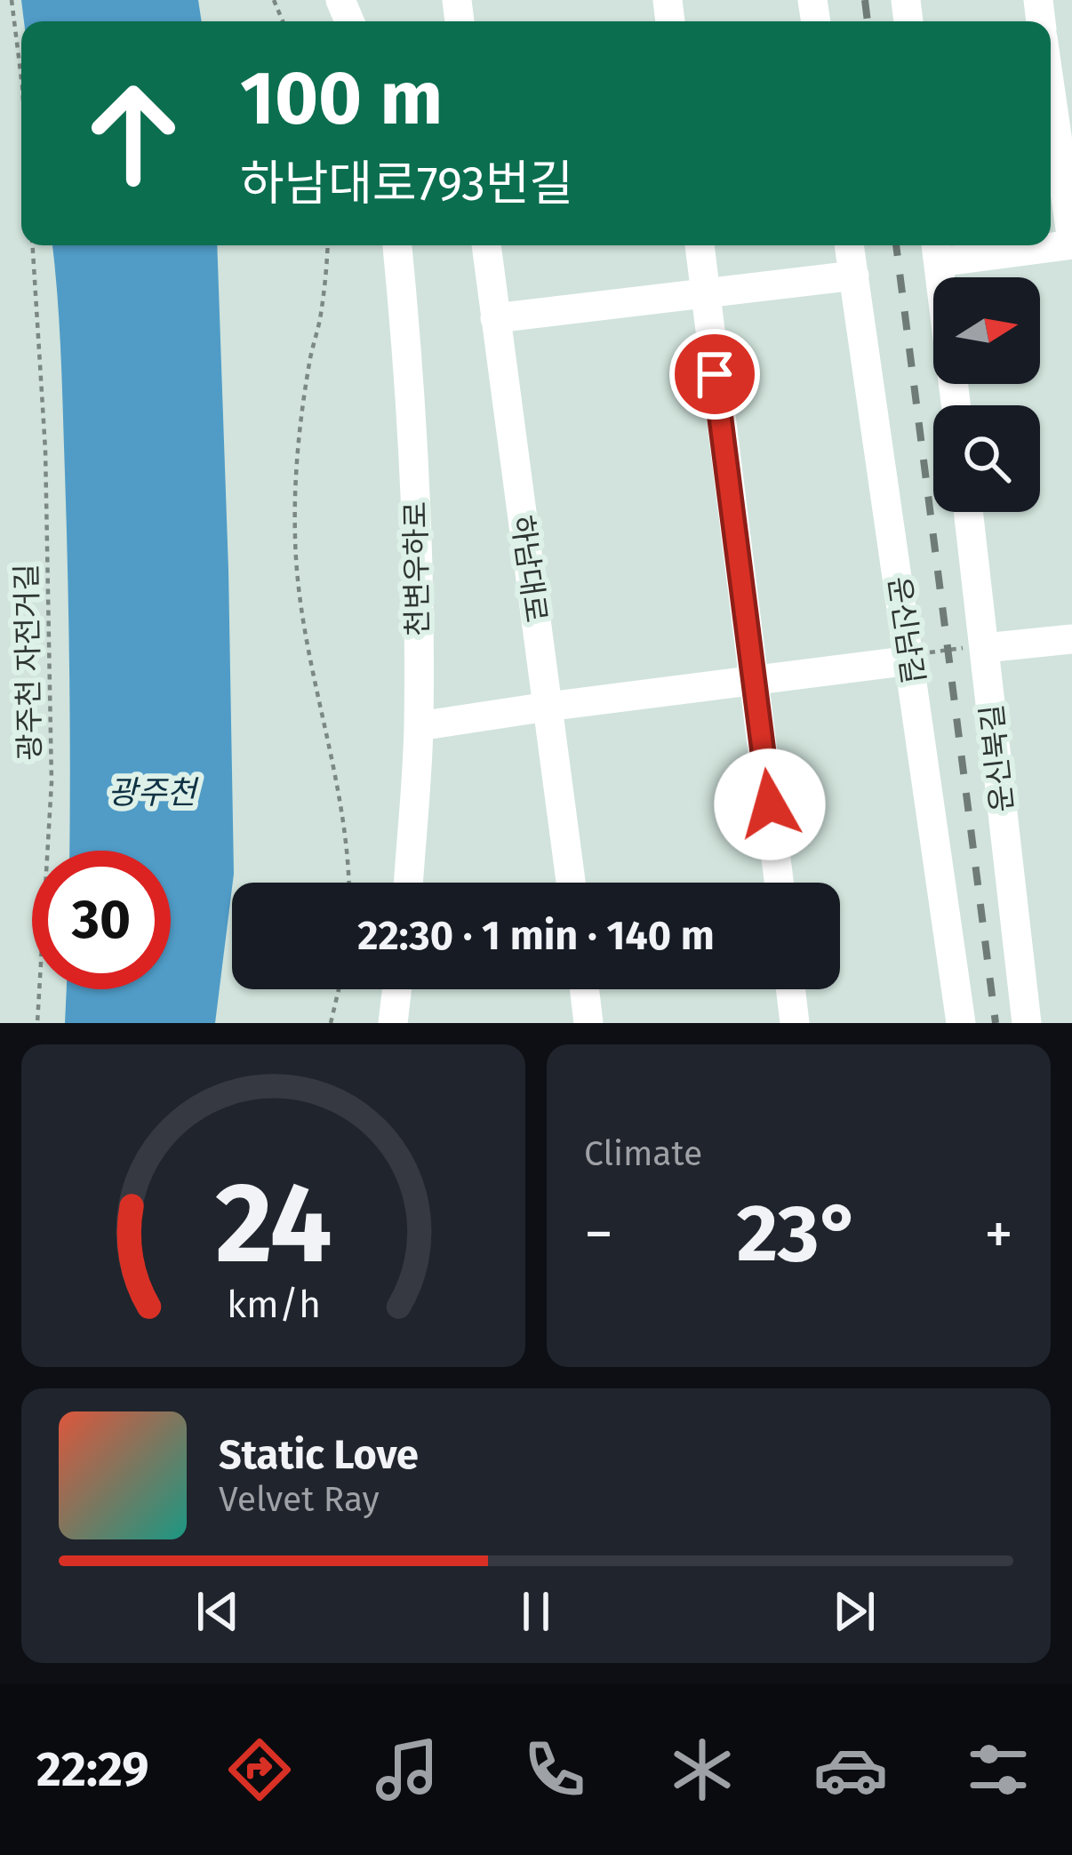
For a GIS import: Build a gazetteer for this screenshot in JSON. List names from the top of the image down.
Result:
{
  "streets": {
    "street": [
      "천변우하로",
      "하남대로",
      "운신남길",
      "운신북길"
    ],
    "path": ["광주천 자전거길"]
  },
  "water": ["광주천"],
  "north": "right",
  "page": {
    "turn": ["100 m", "하남대로793번길"],
    "limit": "30",
    "trip": "22:30 · 1 min · 140 m",
    "tile": "Climate",
    "heat": ["−", "23°", "+"],
    "song": ["Static Love", "Velvet Ray"],
    "tabs": "22:29",
    "gauge": ["24", "km/h"]
  }
}
